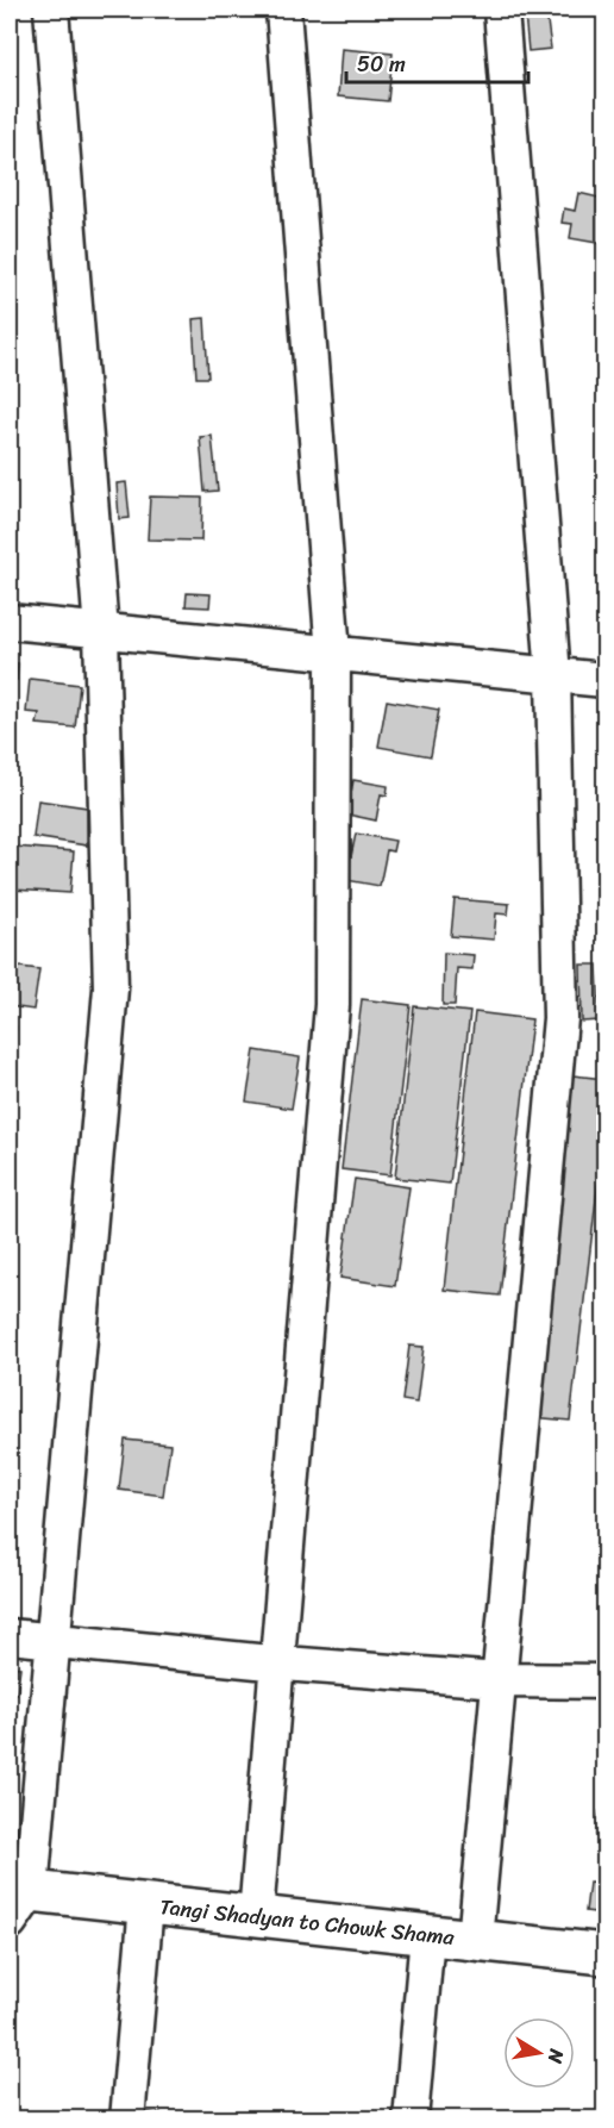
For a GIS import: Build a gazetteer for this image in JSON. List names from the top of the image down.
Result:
{
  "streets": {
    "main road": ["Tangi Shadyan to Chowk Shama"]
  },
  "scale_bar": "50 m",
  "north": "right"
}
